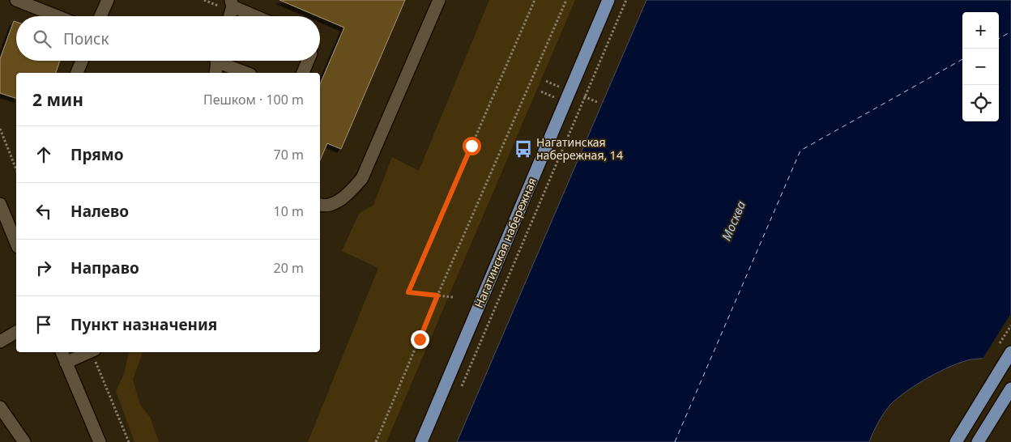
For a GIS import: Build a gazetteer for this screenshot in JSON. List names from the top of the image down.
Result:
{
  "streets": {
    "main road": ["Нагатинская набережная"]
  },
  "water": ["Москва"],
  "places": {
    "bus stop": ["Нагатинская набережная, 14"]
  },
  "page": {
    "map_buttons": ["+", "−"],
    "search": "Поиск",
    "heading": ["2 мин", "Пешком · 100 m"],
    "list": [
      ["Прямо", "70 m"],
      ["Налево", "10 m"],
      ["Направо", "20 m"],
      "Пункт назначения"
    ]
  }
}
